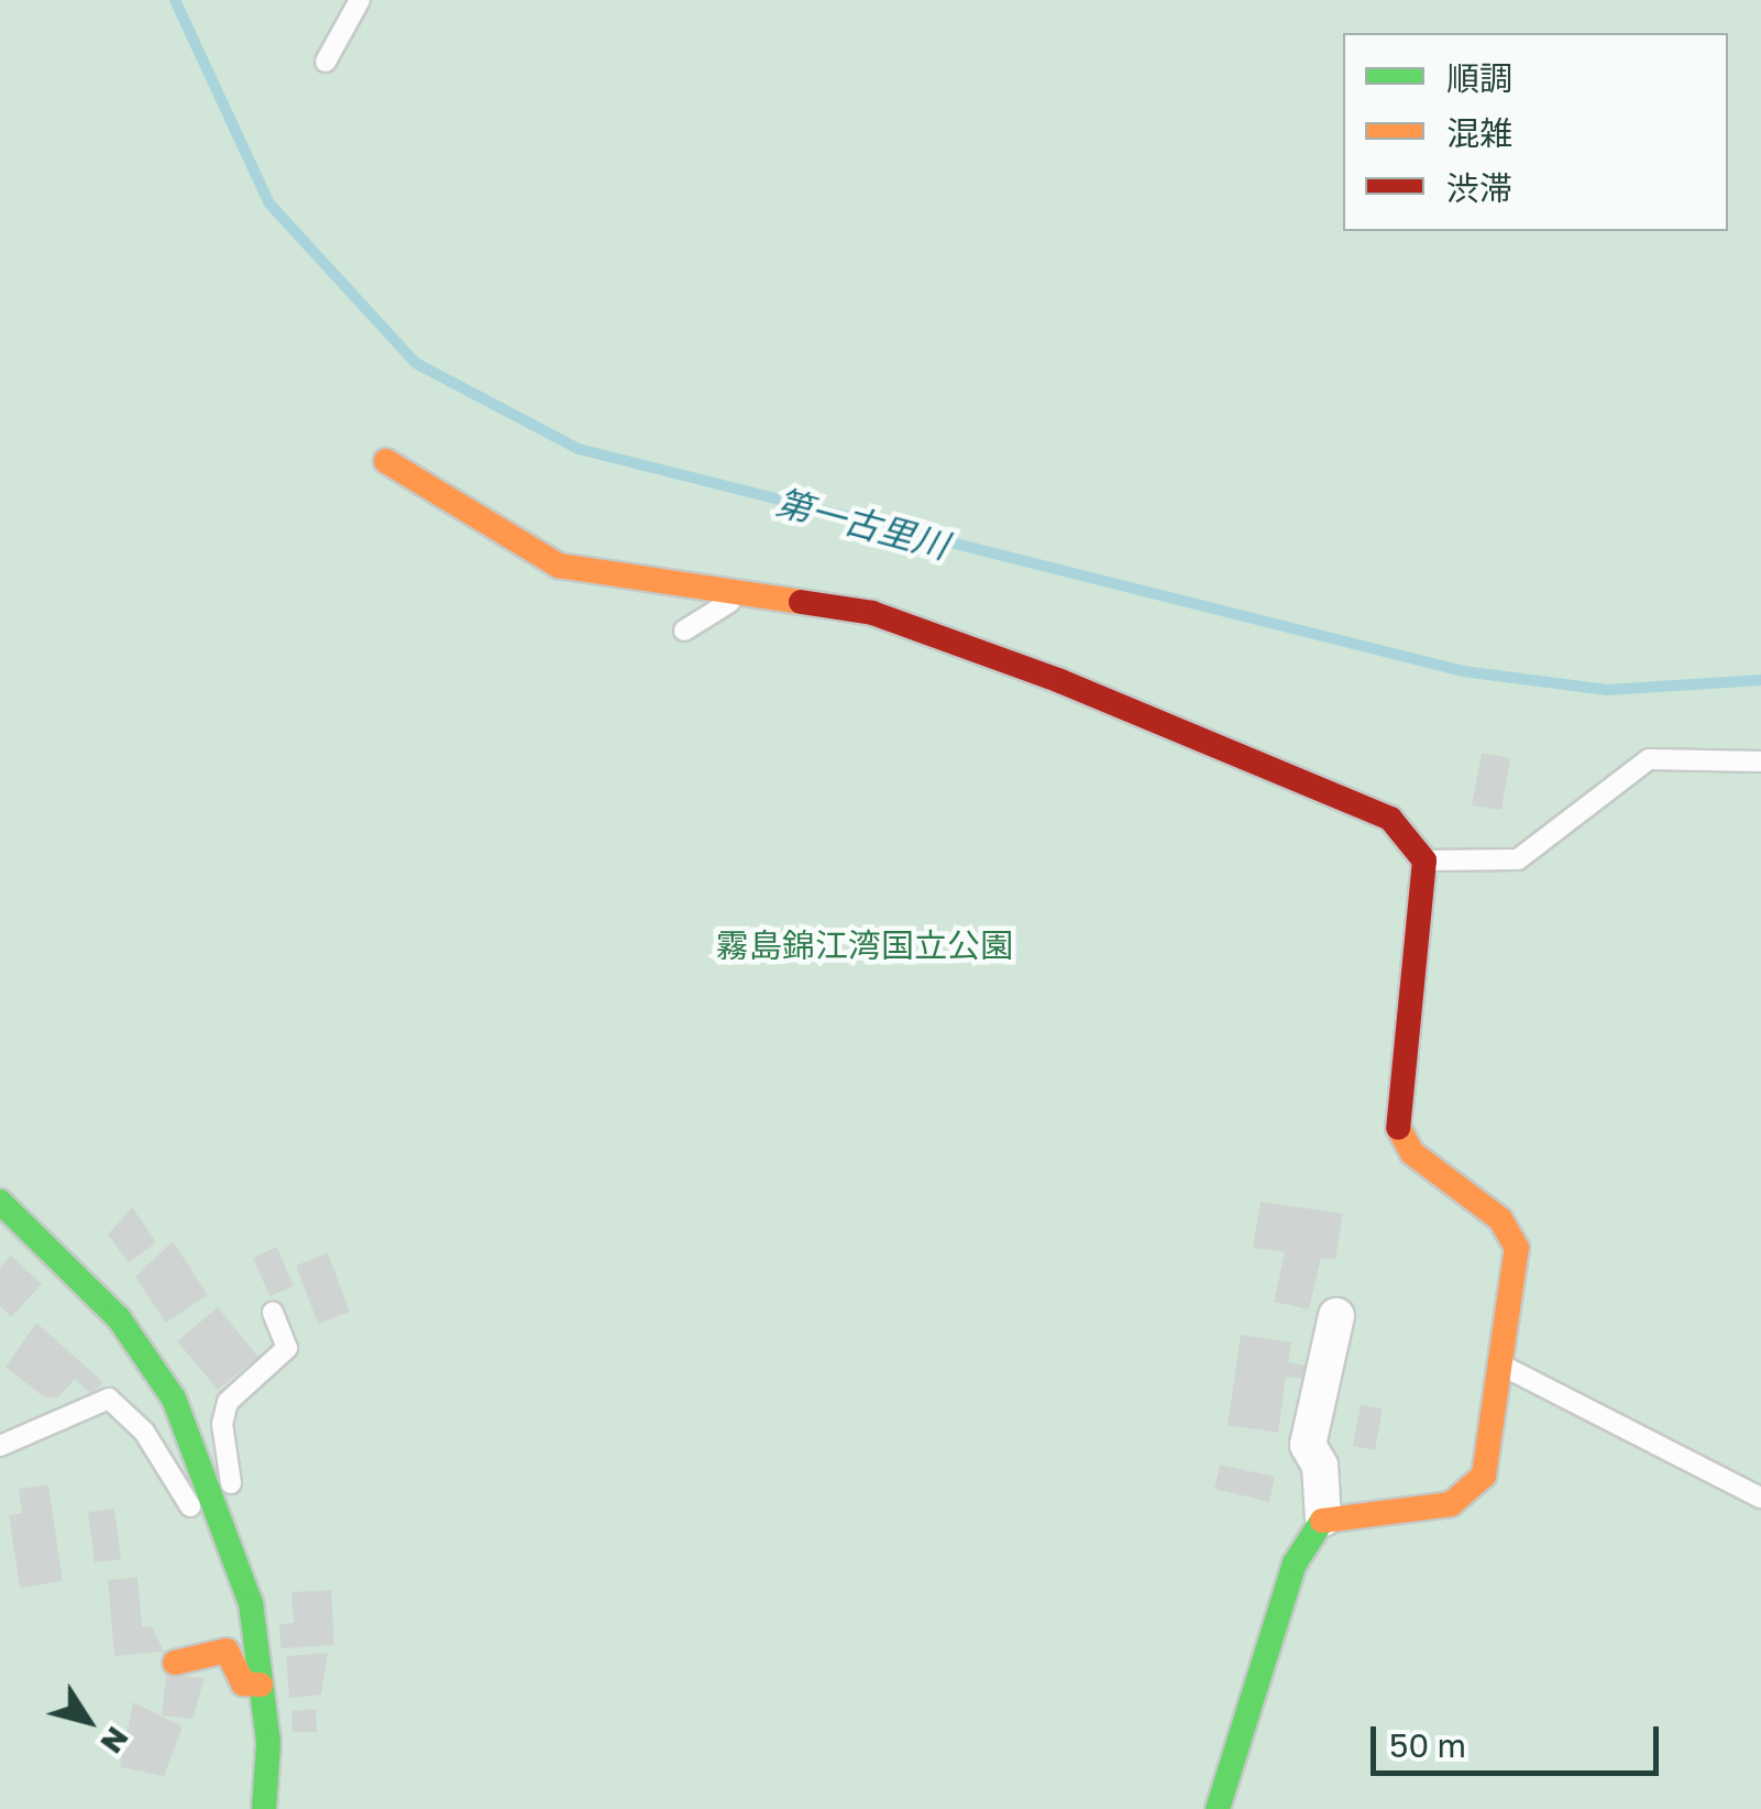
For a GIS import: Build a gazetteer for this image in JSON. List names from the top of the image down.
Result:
{
  "water": ["第一古里川"],
  "parks": ["霧島錦江湾国立公園"],
  "legend": ["順調", "混雑", "渋滞"],
  "scale_bar": "50 m",
  "north": "bottom right"
}
